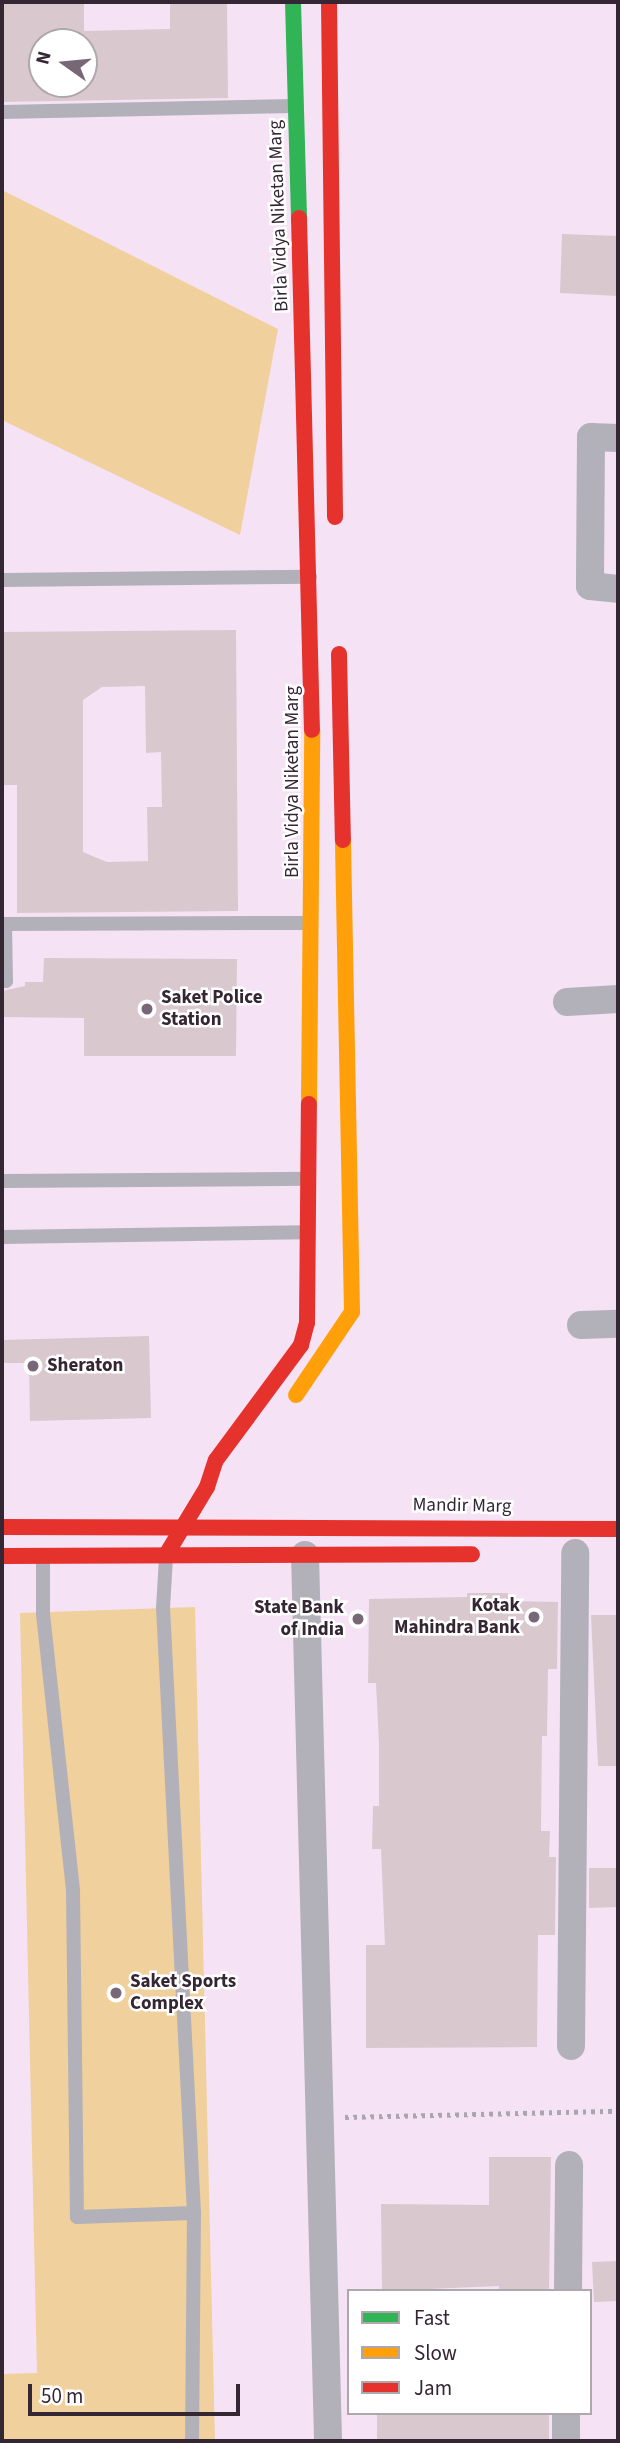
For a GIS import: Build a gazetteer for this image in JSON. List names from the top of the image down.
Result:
{
  "streets": {
    "street": ["Birla Vidya Niketan Marg", "Mandir Marg"]
  },
  "crossings": [
    ["Birla Vidya Niketan Marg", "Mandir Marg"]
  ],
  "places": [
    "Saket Police Station",
    "Sheraton",
    "Kotak Mahindra Bank",
    "State Bank of India",
    "Saket Sports Complex"
  ],
  "legend": ["Fast", "Slow", "Jam"],
  "scale_bar": "50 m",
  "north": "left"
}
